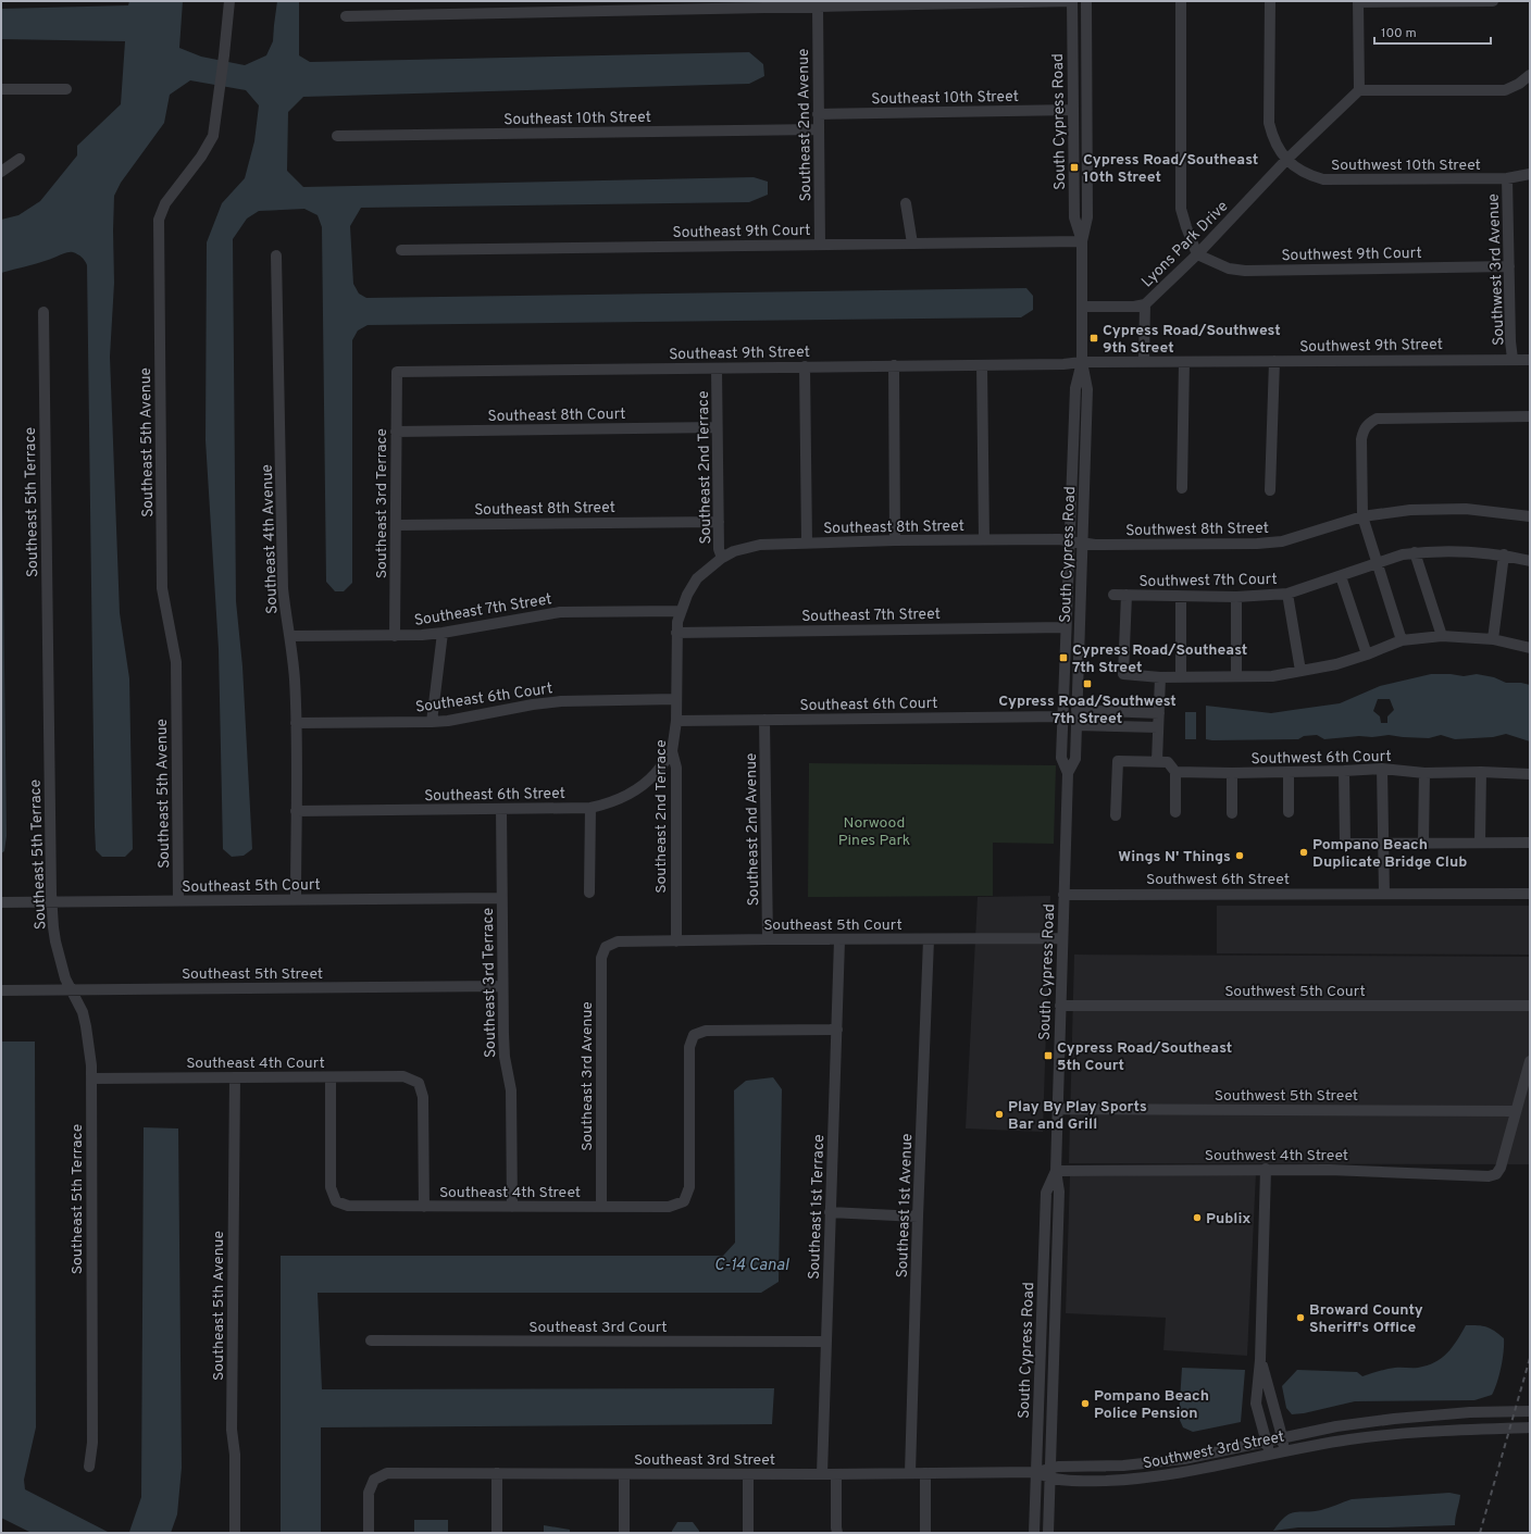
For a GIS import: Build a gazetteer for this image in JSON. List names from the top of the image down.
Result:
{
  "streets": {
    "street": [
      "Southeast 10th Street",
      "South Cypress Road",
      "Southeast 2nd Avenue",
      "Southwest 10th Street",
      "Southeast 9th Court",
      "Lyons Park Drive",
      "Southwest 9th Court",
      "Southwest 3rd Avenue",
      "Southwest 9th Street",
      "Southeast 9th Street",
      "Southeast 8th Court",
      "Southeast 5th Avenue",
      "Southeast 2nd Terrace",
      "Southeast 5th Terrace",
      "Southeast 3rd Terrace",
      "Southeast 8th Street",
      "Southwest 8th Street",
      "Southeast 4th Avenue",
      "Southwest 7th Court",
      "Southeast 7th Street",
      "Southeast 6th Court",
      "Southwest 6th Court",
      "Southeast 6th Street",
      "Southwest 6th Street",
      "Southeast 5th Court",
      "Southeast 5th Street",
      "Southwest 5th Court",
      "Southeast 4th Court",
      "Southeast 3rd Avenue",
      "Southwest 5th Street",
      "Southwest 4th Street",
      "Southeast 4th Street",
      "Southeast 1st Avenue",
      "Southeast 1st Terrace",
      "Southeast 3rd Court",
      "Southwest 3rd Street",
      "Southeast 3rd Street"
    ]
  },
  "crossings": [
    ["Southeast 10th Street", "South Cypress Road"],
    ["Southeast 10th Street", "Southeast 2nd Avenue"],
    ["South Cypress Road", "Southeast 9th Court"],
    ["South Cypress Road", "Southwest 9th Street"],
    ["South Cypress Road", "Southeast 9th Street"],
    ["South Cypress Road", "Southeast 8th Street"],
    ["South Cypress Road", "Southwest 8th Street"],
    ["South Cypress Road", "Southeast 7th Street"],
    ["South Cypress Road", "Southeast 6th Court"],
    ["South Cypress Road", "Southwest 6th Street"],
    ["South Cypress Road", "Southeast 5th Court"],
    ["South Cypress Road", "Southwest 5th Court"],
    ["South Cypress Road", "Southwest 5th Street"],
    ["South Cypress Road", "Southwest 4th Street"],
    ["South Cypress Road", "Southwest 3rd Street"],
    ["South Cypress Road", "Southeast 3rd Street"],
    ["Southeast 2nd Avenue", "Southeast 9th Court"],
    ["Southeast 2nd Avenue", "Southeast 6th Court"],
    ["Southeast 2nd Avenue", "Southeast 5th Court"],
    ["Southwest 10th Street", "Lyons Park Drive"],
    ["Southwest 10th Street", "Southwest 3rd Avenue"],
    ["Lyons Park Drive", "Southwest 9th Court"],
    ["Lyons Park Drive", "Southwest 9th Street"],
    ["Southwest 9th Court", "Southwest 3rd Avenue"],
    ["Southwest 3rd Avenue", "Southwest 9th Street"],
    ["Southwest 9th Street", "Southeast 9th Street"],
    ["Southeast 9th Street", "Southeast 2nd Terrace"],
    ["Southeast 9th Street", "Southeast 3rd Terrace"],
    ["Southeast 8th Court", "Southeast 2nd Terrace"],
    ["Southeast 8th Court", "Southeast 3rd Terrace"],
    ["Southeast 5th Avenue", "Southeast 5th Court"],
    ["Southeast 5th Avenue", "Southeast 4th Court"],
    ["Southeast 2nd Terrace", "Southeast 8th Street"],
    ["Southeast 2nd Terrace", "Southeast 7th Street"],
    ["Southeast 2nd Terrace", "Southeast 6th Court"],
    ["Southeast 2nd Terrace", "Southeast 6th Street"],
    ["Southeast 2nd Terrace", "Southeast 5th Court"],
    ["Southeast 5th Terrace", "Southeast 5th Court"],
    ["Southeast 5th Terrace", "Southeast 5th Street"],
    ["Southeast 5th Terrace", "Southeast 4th Court"],
    ["Southeast 3rd Terrace", "Southeast 8th Street"],
    ["Southeast 3rd Terrace", "Southeast 7th Street"],
    ["Southeast 3rd Terrace", "Southeast 6th Street"],
    ["Southeast 3rd Terrace", "Southeast 5th Court"],
    ["Southeast 3rd Terrace", "Southeast 5th Street"],
    ["Southeast 3rd Terrace", "Southeast 4th Street"],
    ["Southeast 8th Street", "Southwest 8th Street"],
    ["Southeast 4th Avenue", "Southeast 7th Street"],
    ["Southeast 4th Avenue", "Southeast 6th Court"],
    ["Southeast 4th Avenue", "Southeast 6th Street"],
    ["Southeast 4th Avenue", "Southeast 5th Court"],
    ["Southeast 5th Court", "Southeast 3rd Avenue"],
    ["Southeast 5th Court", "Southeast 1st Avenue"],
    ["Southeast 5th Court", "Southeast 1st Terrace"],
    ["Southeast 4th Court", "Southeast 4th Street"],
    ["Southeast 3rd Avenue", "Southeast 4th Street"],
    ["Southwest 5th Street", "Southwest 4th Street"],
    ["Southeast 4th Street", "Southeast 1st Terrace"],
    ["Southeast 1st Avenue", "Southeast 3rd Street"],
    ["Southeast 1st Terrace", "Southeast 3rd Court"],
    ["Southeast 1st Terrace", "Southeast 3rd Street"],
    ["Southwest 3rd Street", "Southeast 3rd Street"]
  ],
  "water": ["C-14 Canal"],
  "parks": ["Norwood Pines Park"],
  "places": {
    "transit": [
      "Cypress Road/Southeast 10th Street",
      "Cypress Road/Southwest 9th Street",
      "Cypress Road/Southeast 7th Street",
      "Cypress Road/Southwest 7th Street",
      "Cypress Road/Southeast 5th Court"
    ],
    "other": [
      "Pompano Beach Duplicate Bridge Club",
      "Wings N' Things",
      "Play By Play Sports Bar and Grill",
      "Publix",
      "Broward County Sheriff's Office",
      "Pompano Beach Police Pension"
    ]
  },
  "scale_bar": "100 m"
}
